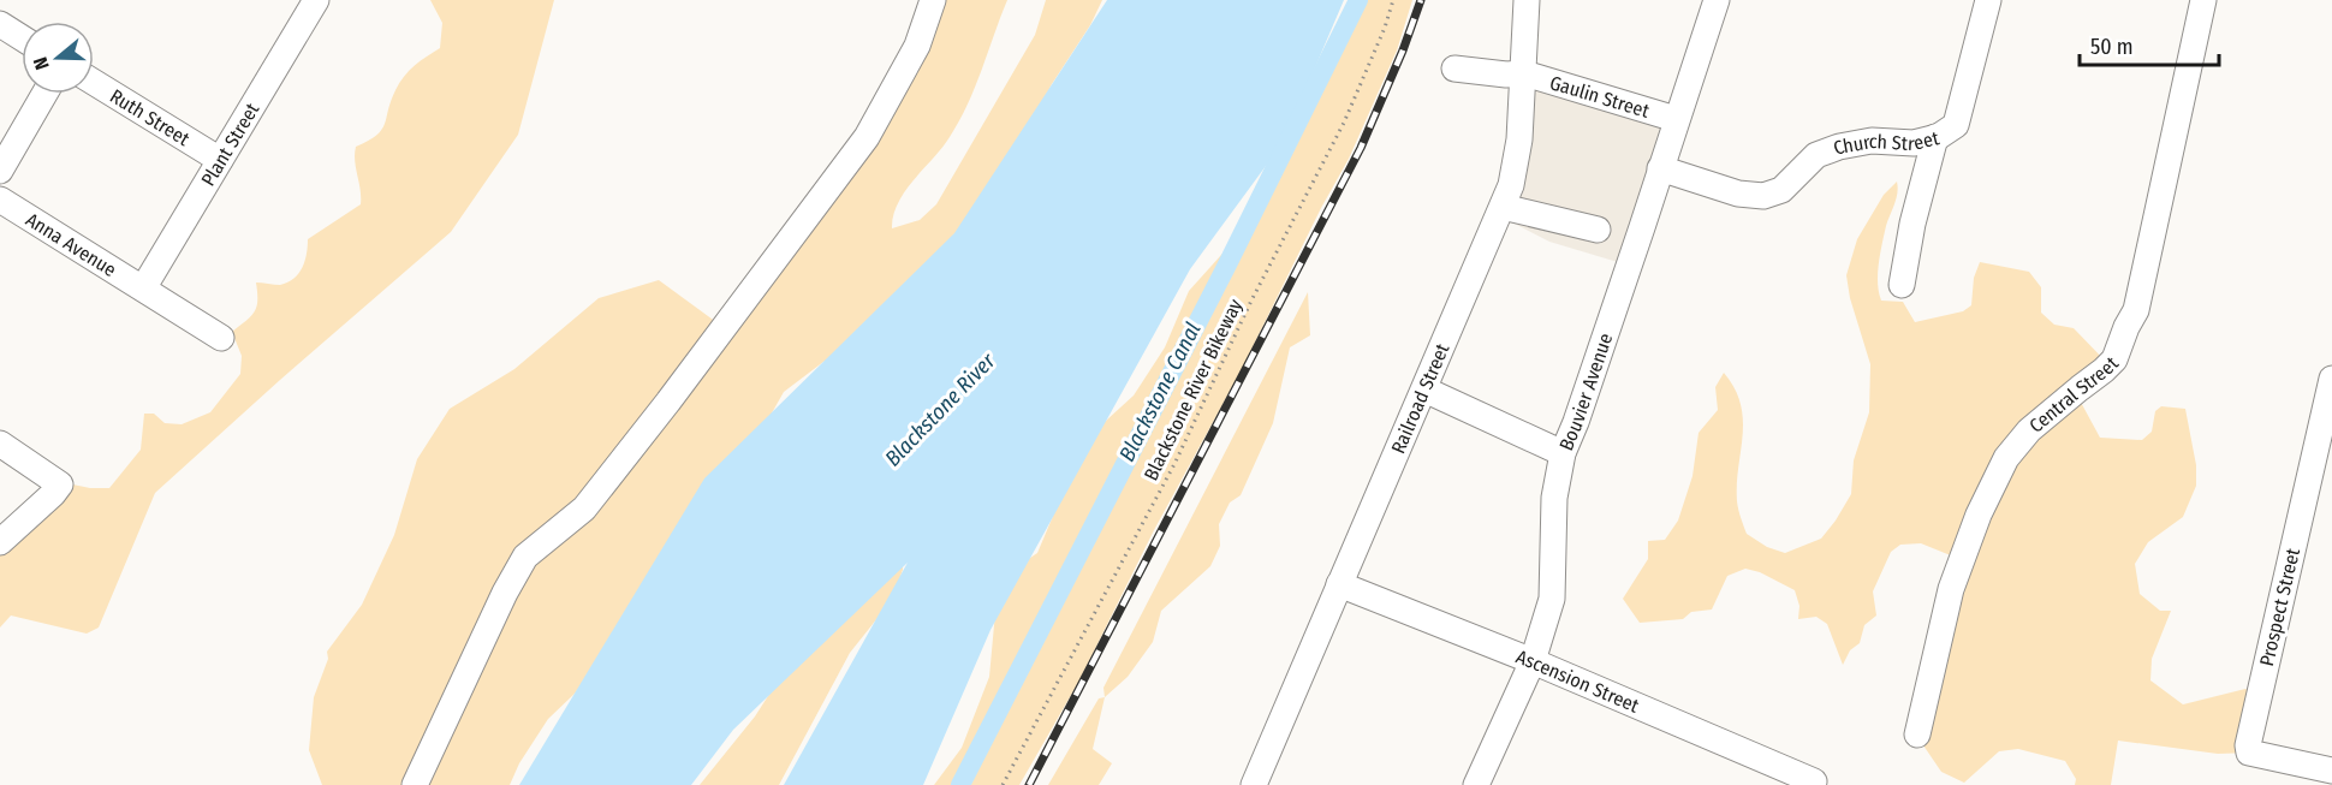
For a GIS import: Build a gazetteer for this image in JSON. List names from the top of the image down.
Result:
{
  "streets": {
    "street": [
      "Gaulin Street",
      "Ruth Street",
      "Church Street",
      "Plant Street",
      "Anna Avenue",
      "Bouvier Avenue",
      "Central Street",
      "Railroad Street",
      "Prospect Street",
      "Ascension Street"
    ],
    "path": ["Blackstone River Bikeway"]
  },
  "crossings": [
    ["Gaulin Street", "Bouvier Avenue"],
    ["Gaulin Street", "Railroad Street"],
    ["Ruth Street", "Plant Street"],
    ["Church Street", "Bouvier Avenue"],
    ["Plant Street", "Anna Avenue"],
    ["Bouvier Avenue", "Ascension Street"],
    ["Railroad Street", "Ascension Street"]
  ],
  "water": ["Blackstone Canal", "Blackstone River"],
  "scale_bar": "50 m",
  "north": "left"
}
